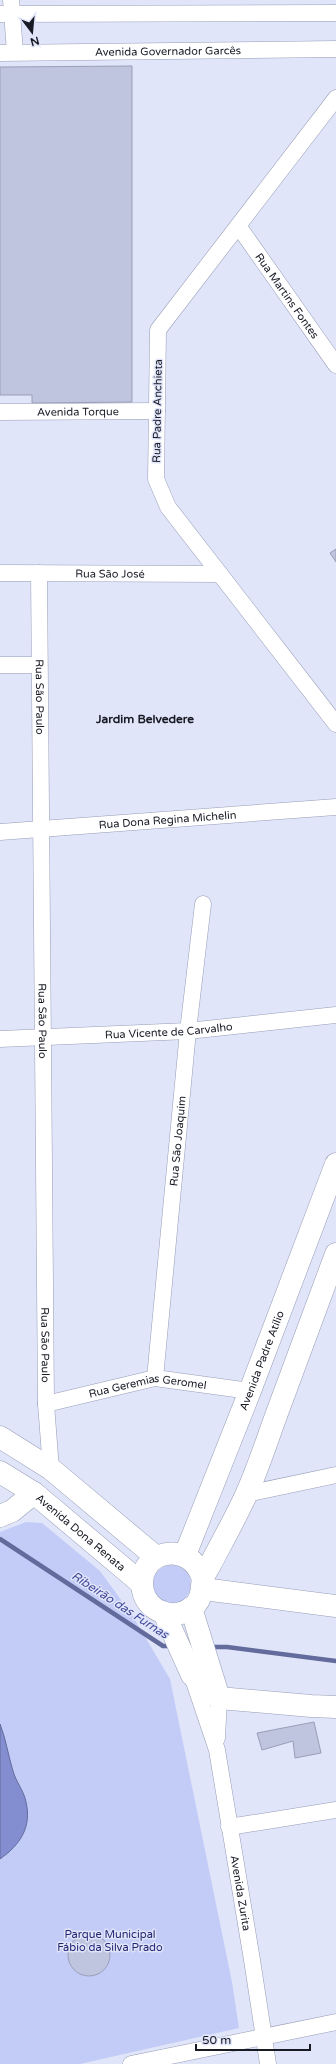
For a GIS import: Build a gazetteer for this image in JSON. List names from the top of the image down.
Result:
{
  "streets": {
    "main road": ["Avenida Padre Atílio", "Avenida Dona Renata"],
    "street": [
      "Avenida Governador Garcês",
      "Rua Martins Fontes",
      "Avenida Torque",
      "Rua Padre Anchieta",
      "Rua São José",
      "Rua São Paulo",
      "Rua Dona Regina Michelin",
      "Rua Vicente de Carvalho",
      "Rua São Joaquim",
      "Rua Geremias Geromel",
      "Avenida Zurita"
    ]
  },
  "crossings": [
    ["Rua Martins Fontes", "Rua Padre Anchieta"],
    ["Avenida Torque", "Rua Padre Anchieta"],
    ["Rua Padre Anchieta", "Rua São José"],
    ["Rua São José", "Rua São Paulo"],
    ["Rua São Paulo", "Rua Dona Regina Michelin"],
    ["Rua São Paulo", "Rua Vicente de Carvalho"],
    ["Rua São Paulo", "Rua Geremias Geromel"],
    ["Rua Vicente de Carvalho", "Rua São Joaquim"],
    ["Rua São Joaquim", "Rua Geremias Geromel"],
    ["Avenida Padre Atílio", "Rua Geremias Geromel"],
    ["Avenida Padre Atílio", "Avenida Dona Renata"]
  ],
  "districts": ["Jardim Belvedere"],
  "water": ["Ribeirão das Furnas"],
  "parks": ["Parque Municipal Fábio da Silva Prado"],
  "scale_bar": "50 m",
  "north": "bottom"
}
